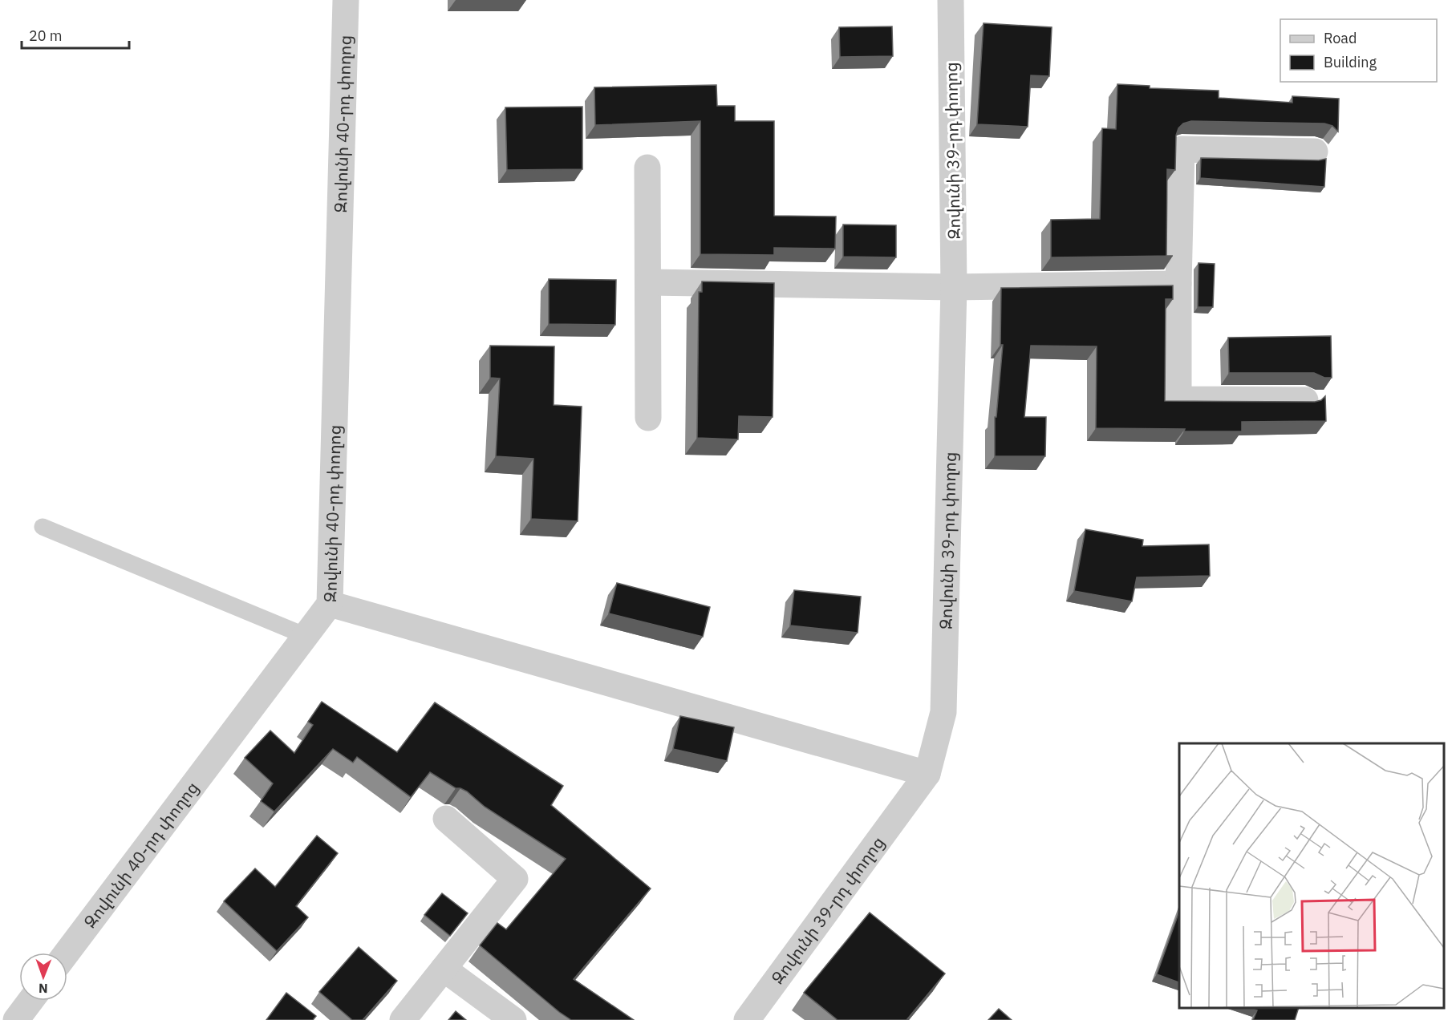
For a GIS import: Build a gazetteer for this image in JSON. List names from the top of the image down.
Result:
{
  "streets": {
    "street": ["Զովունի 40-րդ փողոց", "Զովունի 39-րդ փողոց"]
  },
  "legend": ["Road", "Building"],
  "scale_bar": "20 m",
  "north": "bottom"
}
